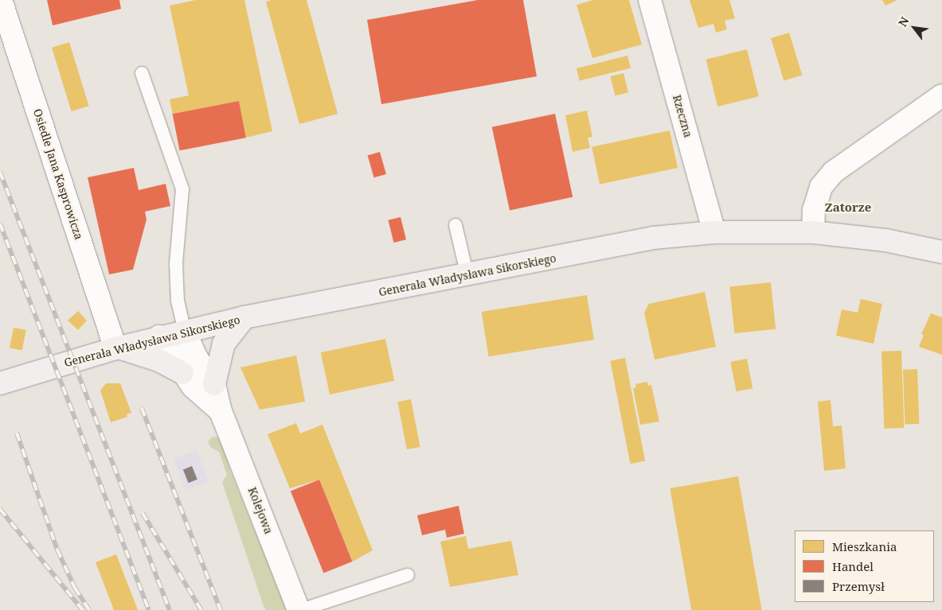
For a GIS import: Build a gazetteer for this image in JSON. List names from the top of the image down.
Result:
{
  "streets": {
    "main road": ["Generała Władysława Sikorskiego"],
    "street": ["Rzeczna", "Osiedle Jana Kasprowicza", "Kolejowa"]
  },
  "crossings": [
    ["Rzeczna", "Generała Władysława Sikorskiego"],
    ["Osiedle Jana Kasprowicza", "Generała Władysława Sikorskiego"],
    ["Generała Władysława Sikorskiego", "Kolejowa"]
  ],
  "districts": ["Zatorze"],
  "legend": ["Mieszkania", "Handel", "Przemysł"],
  "north": "top left"
}
